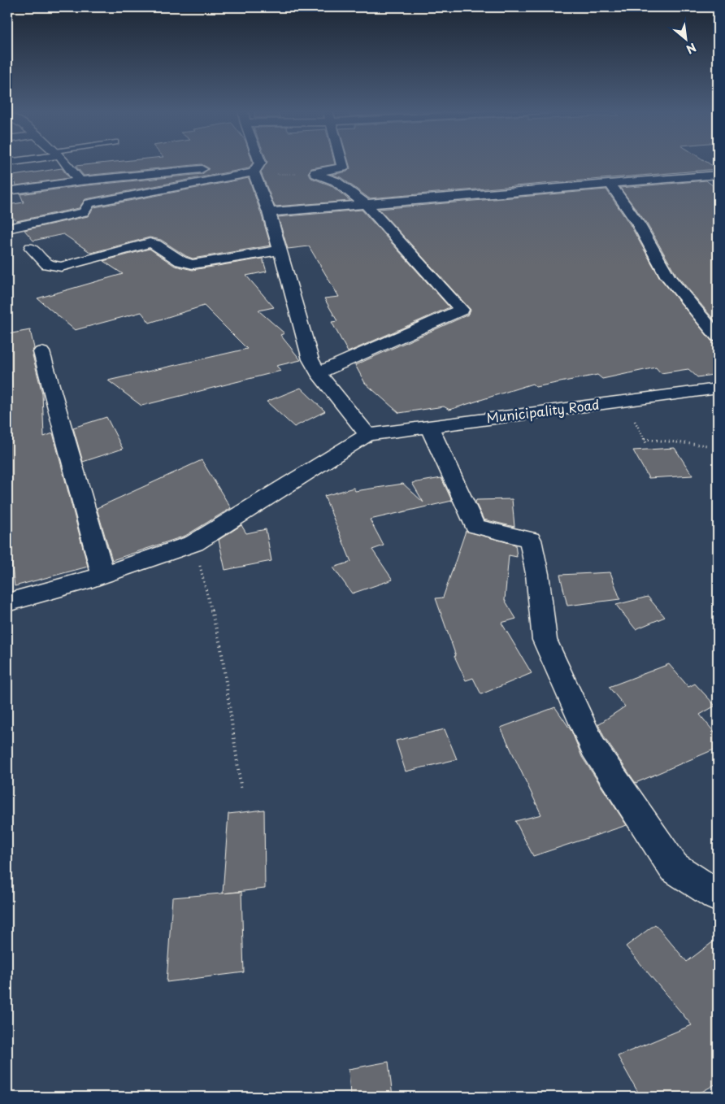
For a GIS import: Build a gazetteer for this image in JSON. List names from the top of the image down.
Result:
{
  "streets": {
    "street": ["Municipality Road"]
  },
  "north": "bottom right"
}
